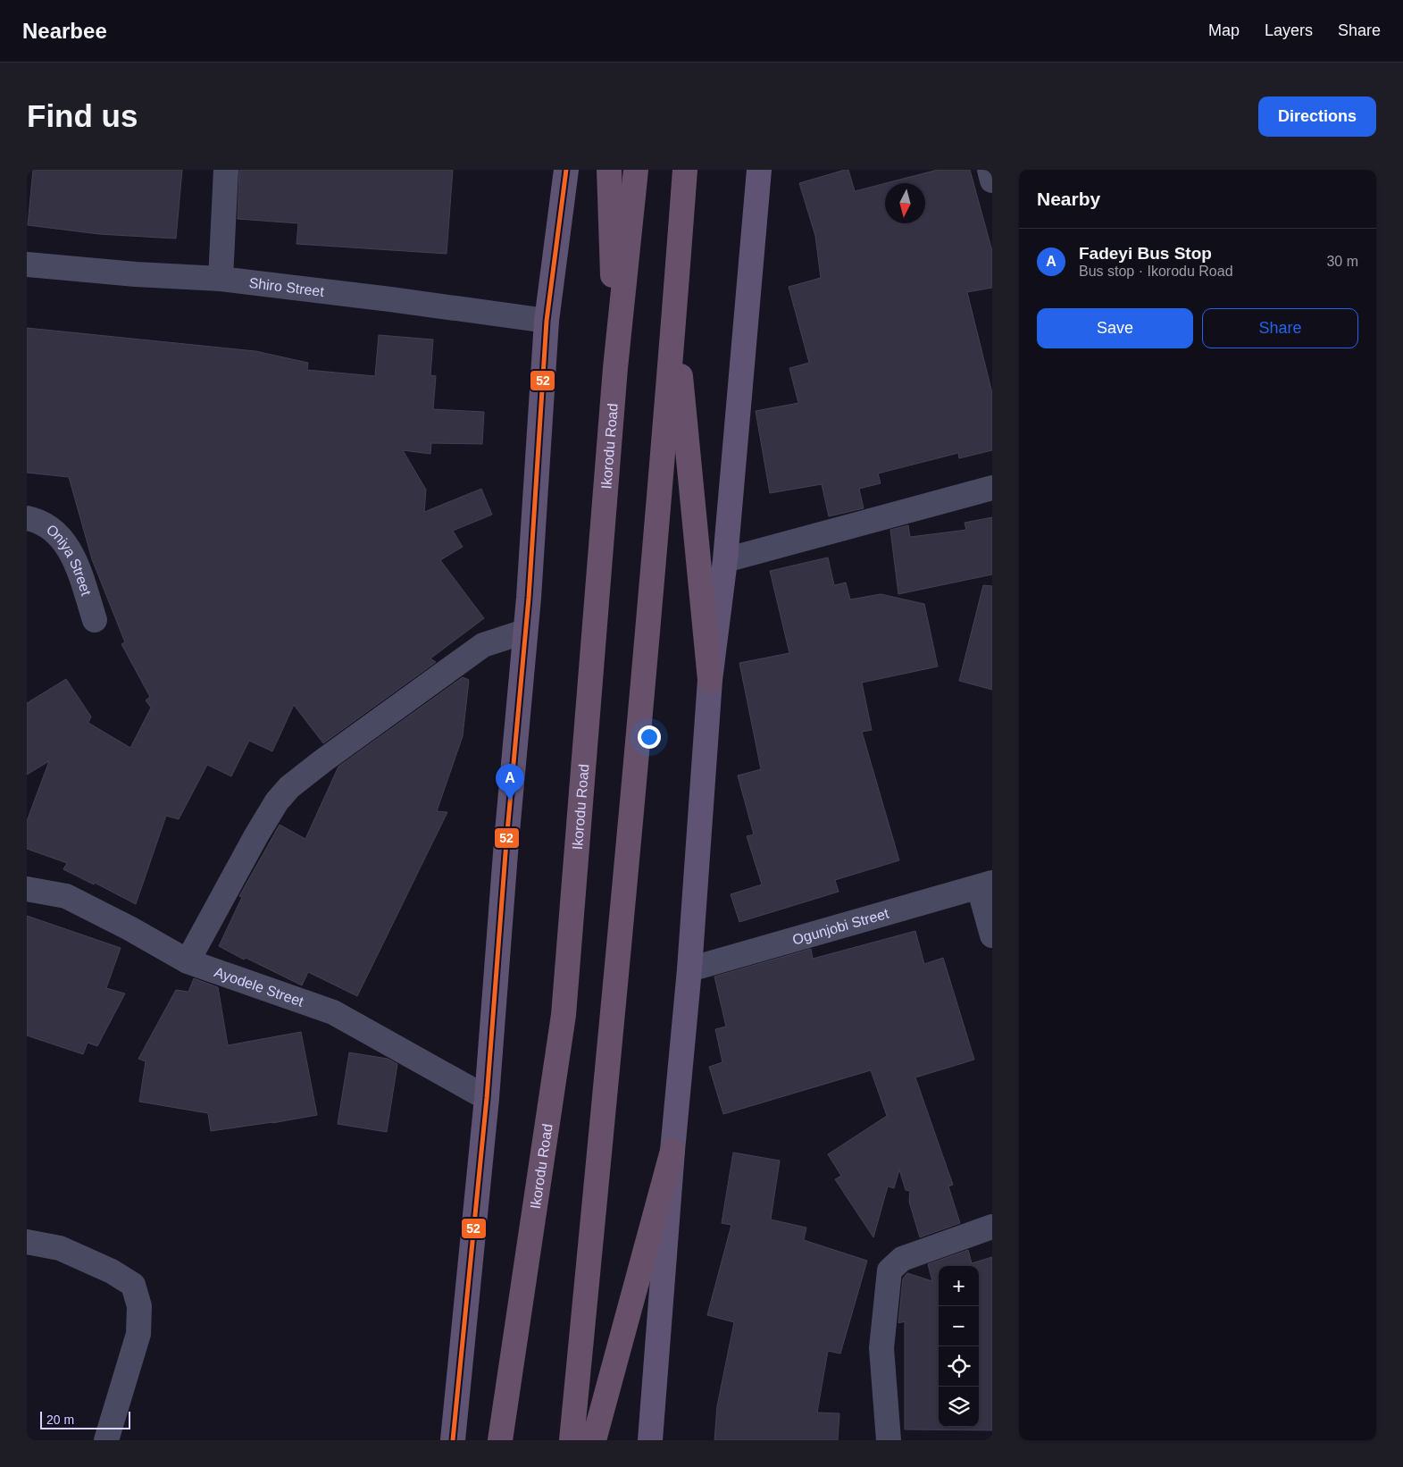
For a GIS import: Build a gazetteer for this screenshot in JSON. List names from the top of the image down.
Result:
{
  "streets": {
    "highway": ["Ikorodu Road"],
    "street": [
      "Shiro Street",
      "Oniya Street",
      "Ogunjobi Street",
      "Ayodele Street"
    ]
  },
  "lines": ["transit line 52"],
  "scale_bar": "20 m",
  "north": "bottom",
  "page": {
    "header": "Nearbee",
    "nav": ["Map", "Layers", "Share"],
    "buttons": [
      "Directions",
      ["Save", "Share"]
    ],
    "title": "Find us",
    "heading": "Nearby",
    "list": [
      {
        "mark": "A",
        "name": "Fadeyi Bus Stop",
        "note": "Bus stop · Ikorodu Road",
        "value": "30 m"
      }
    ],
    "pins": "A",
    "map_buttons": ["+", "−"],
    "scale": "20 m"
  }
}
